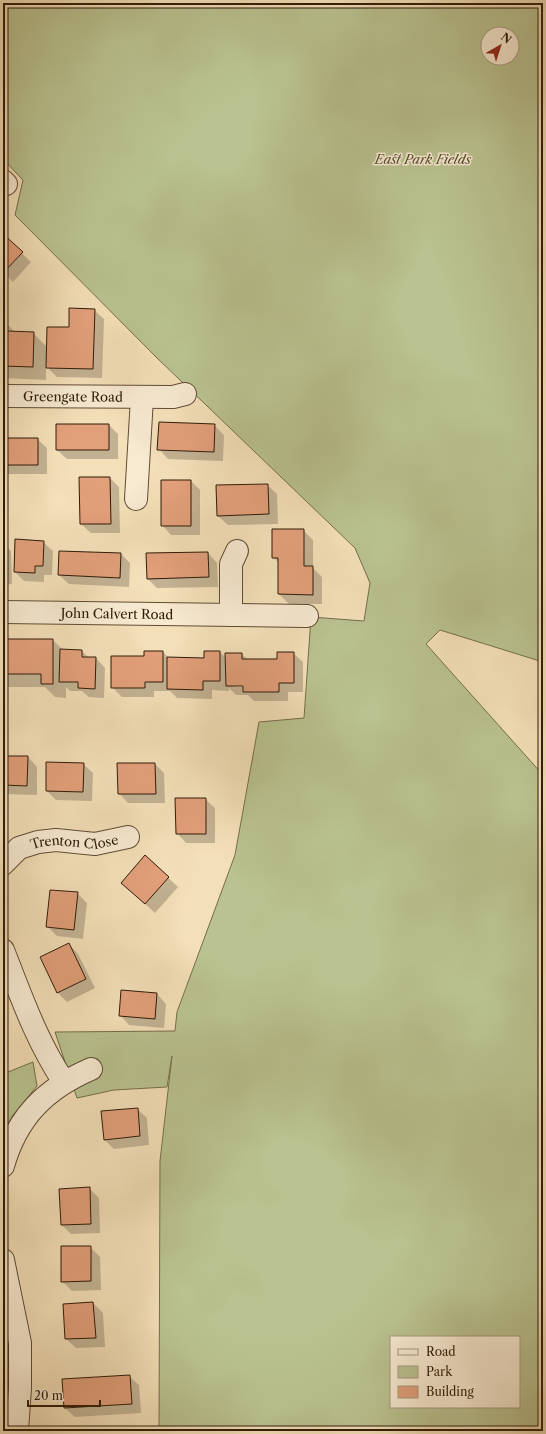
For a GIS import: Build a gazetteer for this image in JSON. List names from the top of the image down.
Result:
{
  "streets": {
    "street": ["Greengate Road", "John Calvert Road", "Trenton Close"]
  },
  "parks": ["East Park Fields"],
  "legend": ["Road", "Park", "Building"],
  "scale_bar": "20 m",
  "north": "top right"
}
